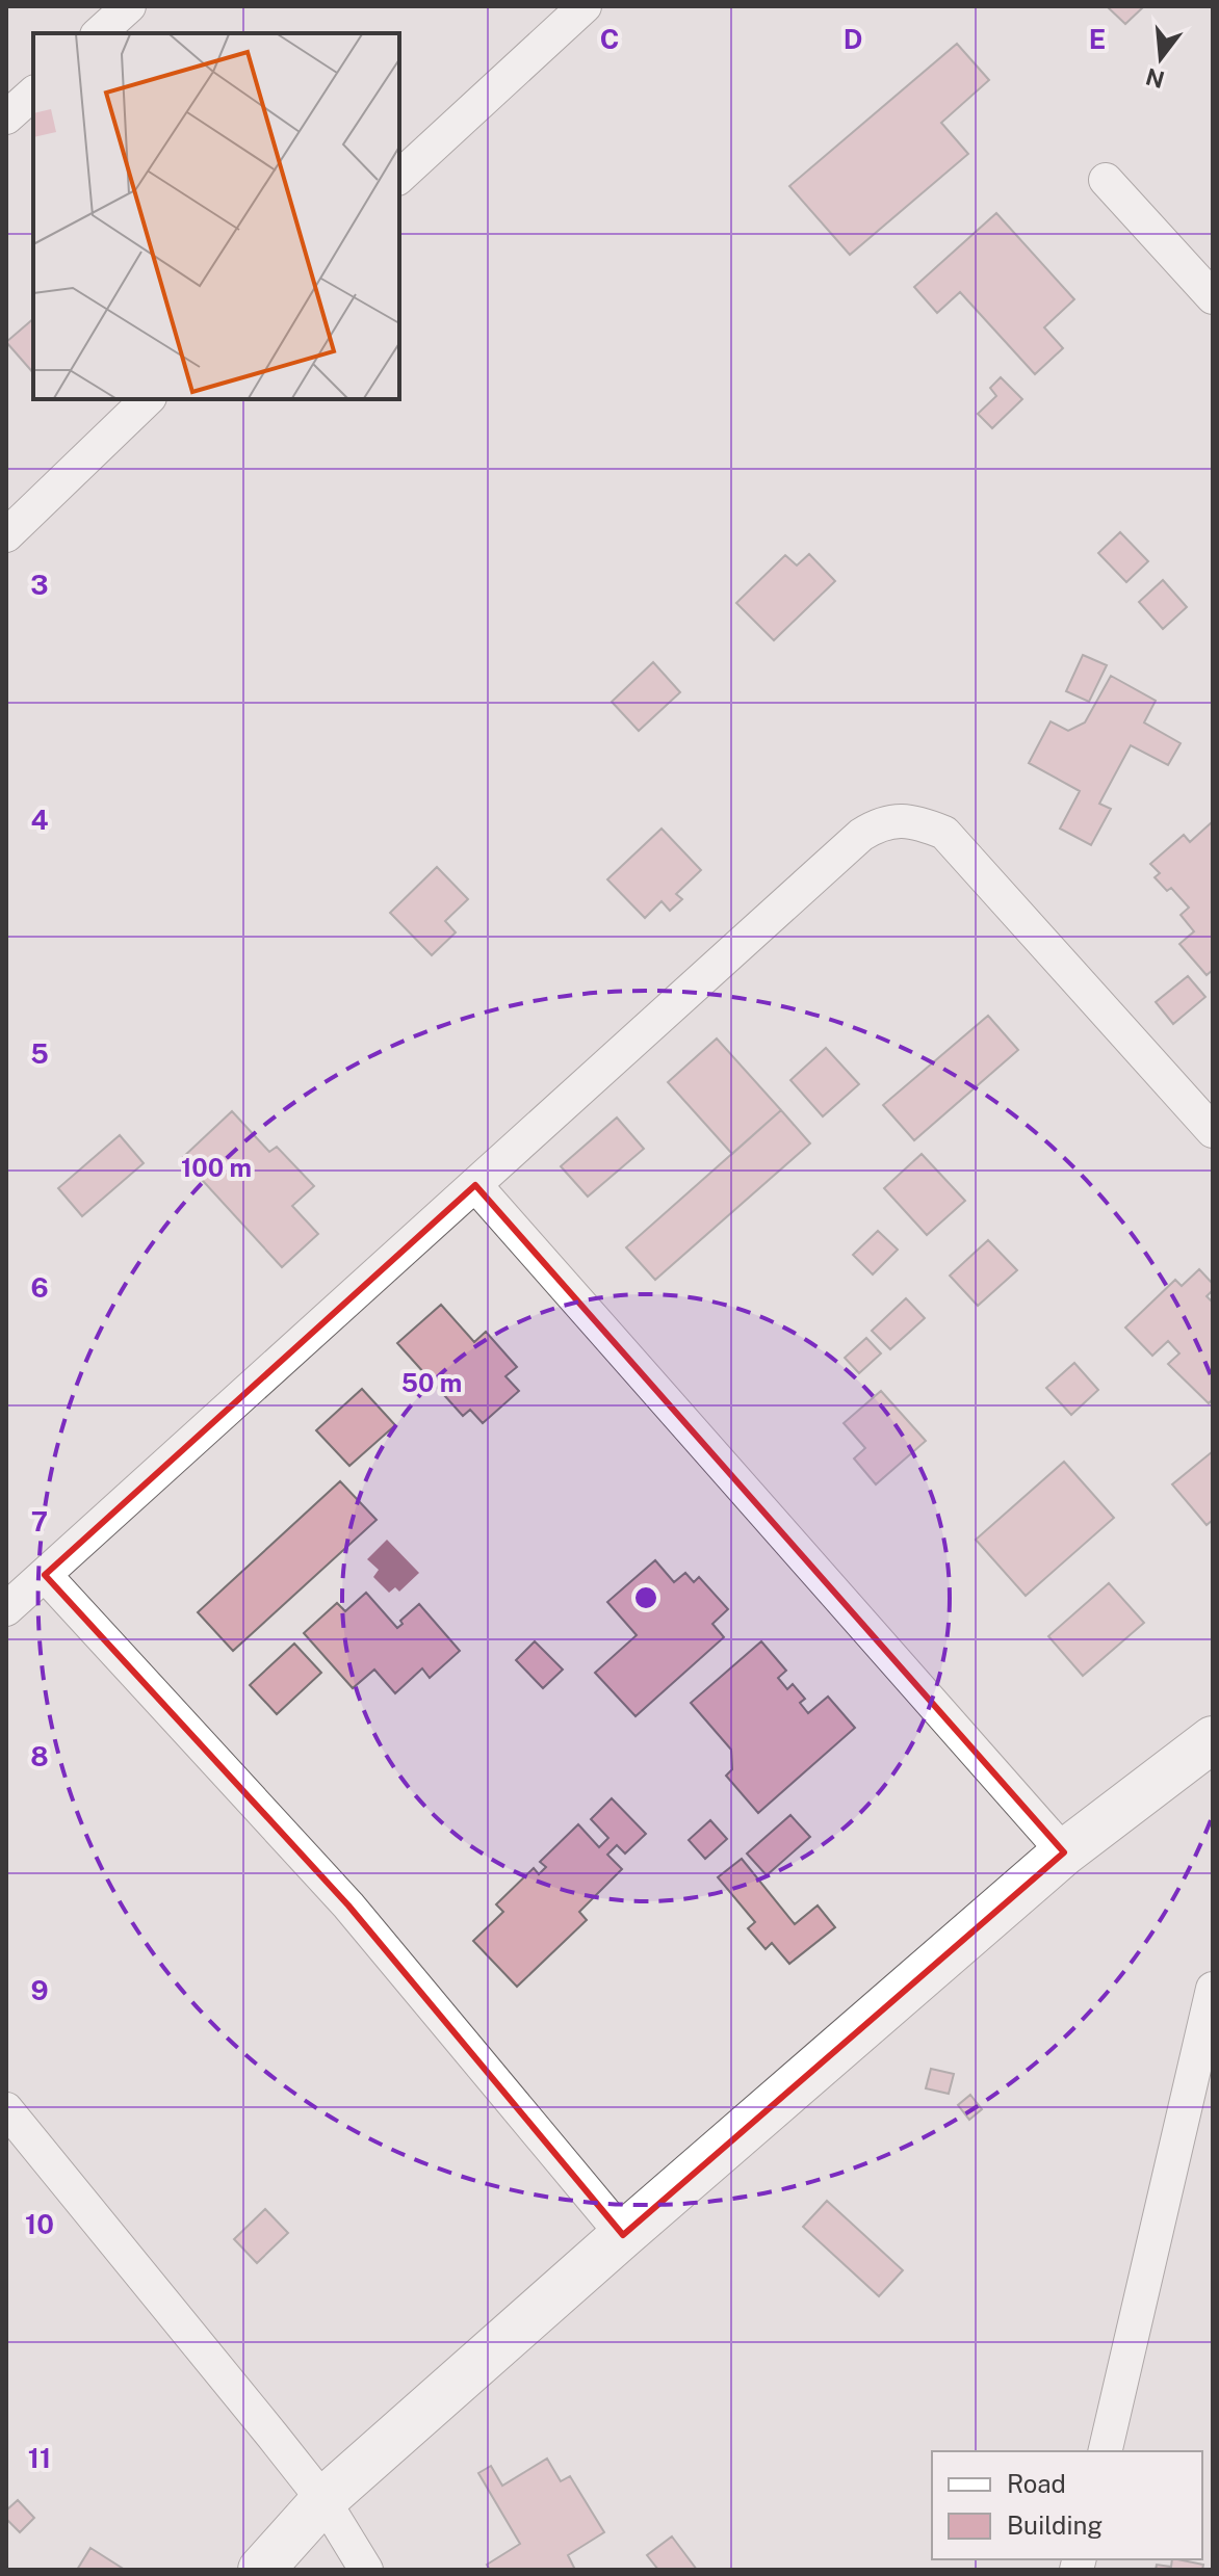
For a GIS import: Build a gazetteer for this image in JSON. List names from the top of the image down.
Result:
{
  "legend": ["Road", "Building"],
  "north": "bottom",
  "grid": {
    "columns": ["C", "D", "E"],
    "rows": [
      "3",
      "4",
      "5",
      "6",
      "7",
      "8",
      "9",
      "10",
      "11"
    ]
  },
  "rings": ["100 m", "50 m"]
}
